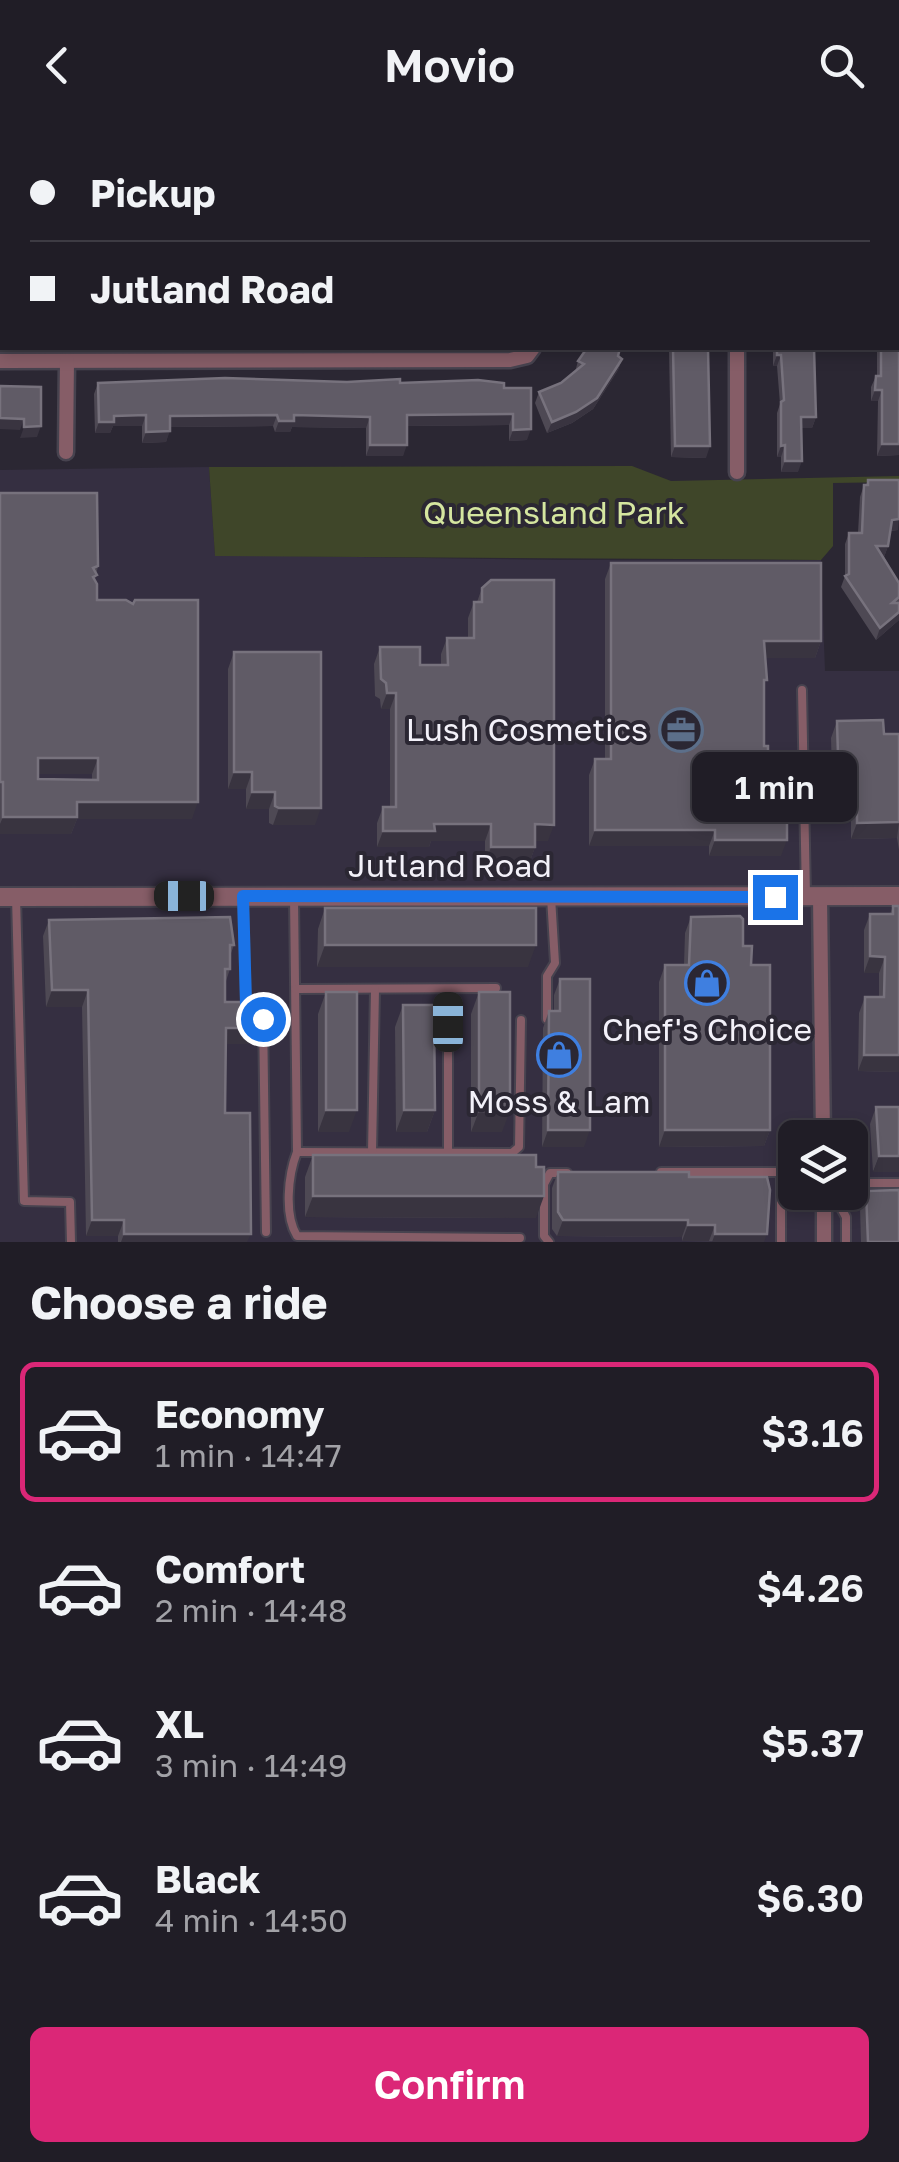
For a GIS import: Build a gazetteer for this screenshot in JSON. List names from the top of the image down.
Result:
{
  "streets": {
    "street": ["Jutland Road"]
  },
  "parks": ["Queensland Park"],
  "places": {
    "office": ["Lush Cosmetics"],
    "shop": ["Chef's Choice", "Moss & Lam"]
  },
  "page": {
    "header": "Movio",
    "banner": ["Pickup", "Jutland Road"],
    "bubble": "1 min",
    "heading": "Choose a ride",
    "list": [
      {
        "name": "Economy",
        "note": "1 min · 14:47",
        "value": "$3.16"
      },
      {
        "name": "Comfort",
        "note": "2 min · 14:48",
        "value": "$4.26"
      },
      {
        "name": "XL",
        "note": "3 min · 14:49",
        "value": "$5.37"
      },
      {
        "name": "Black",
        "note": "4 min · 14:50",
        "value": "$6.30"
      }
    ],
    "buttons": "Confirm"
  }
}
